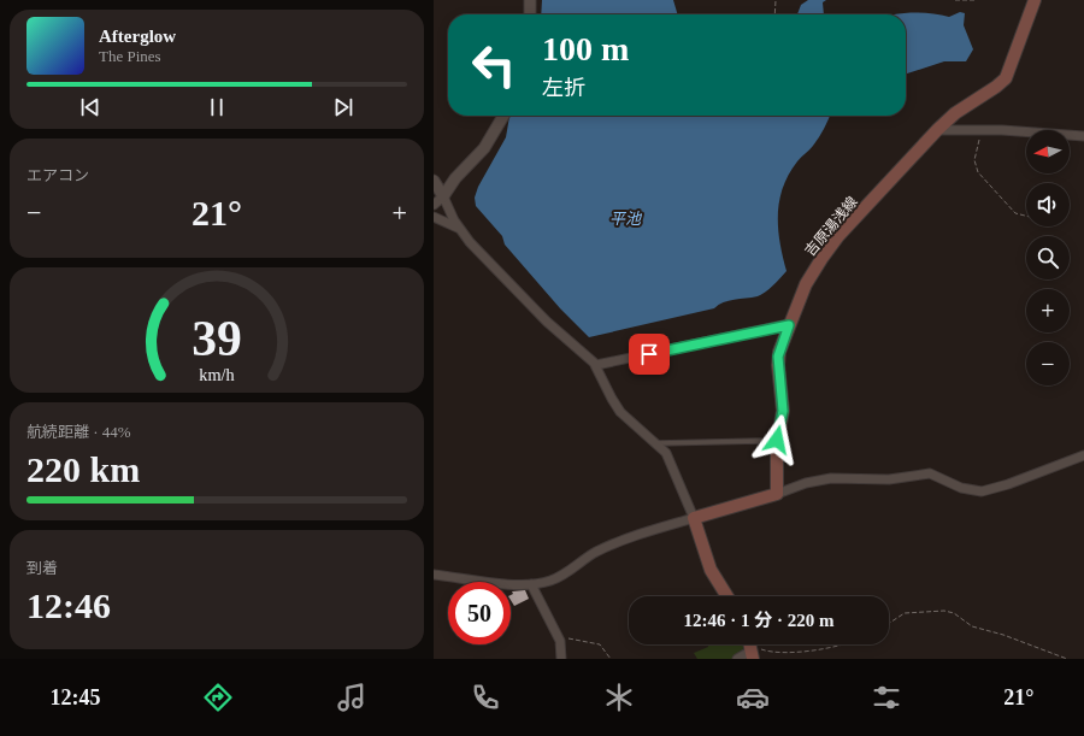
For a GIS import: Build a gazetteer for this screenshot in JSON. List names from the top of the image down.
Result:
{
  "streets": {
    "main road": ["吉原湯浅線"]
  },
  "water": ["平池"],
  "north": "left",
  "page": {
    "turn": ["100 m", "左折"],
    "song": ["Afterglow", "The Pines"],
    "map_buttons": ["+", "−"],
    "tile": [
      "エアコン",
      ["航続距離 · 44%", "220 km"],
      ["到着", "12:46"]
    ],
    "heat": ["−", "21°", "+"],
    "limit": "50",
    "trip": "12:46 · 1 分 · 220 m",
    "tabs": ["12:45", "21°"],
    "gauge": ["39", "km/h"]
  }
}
